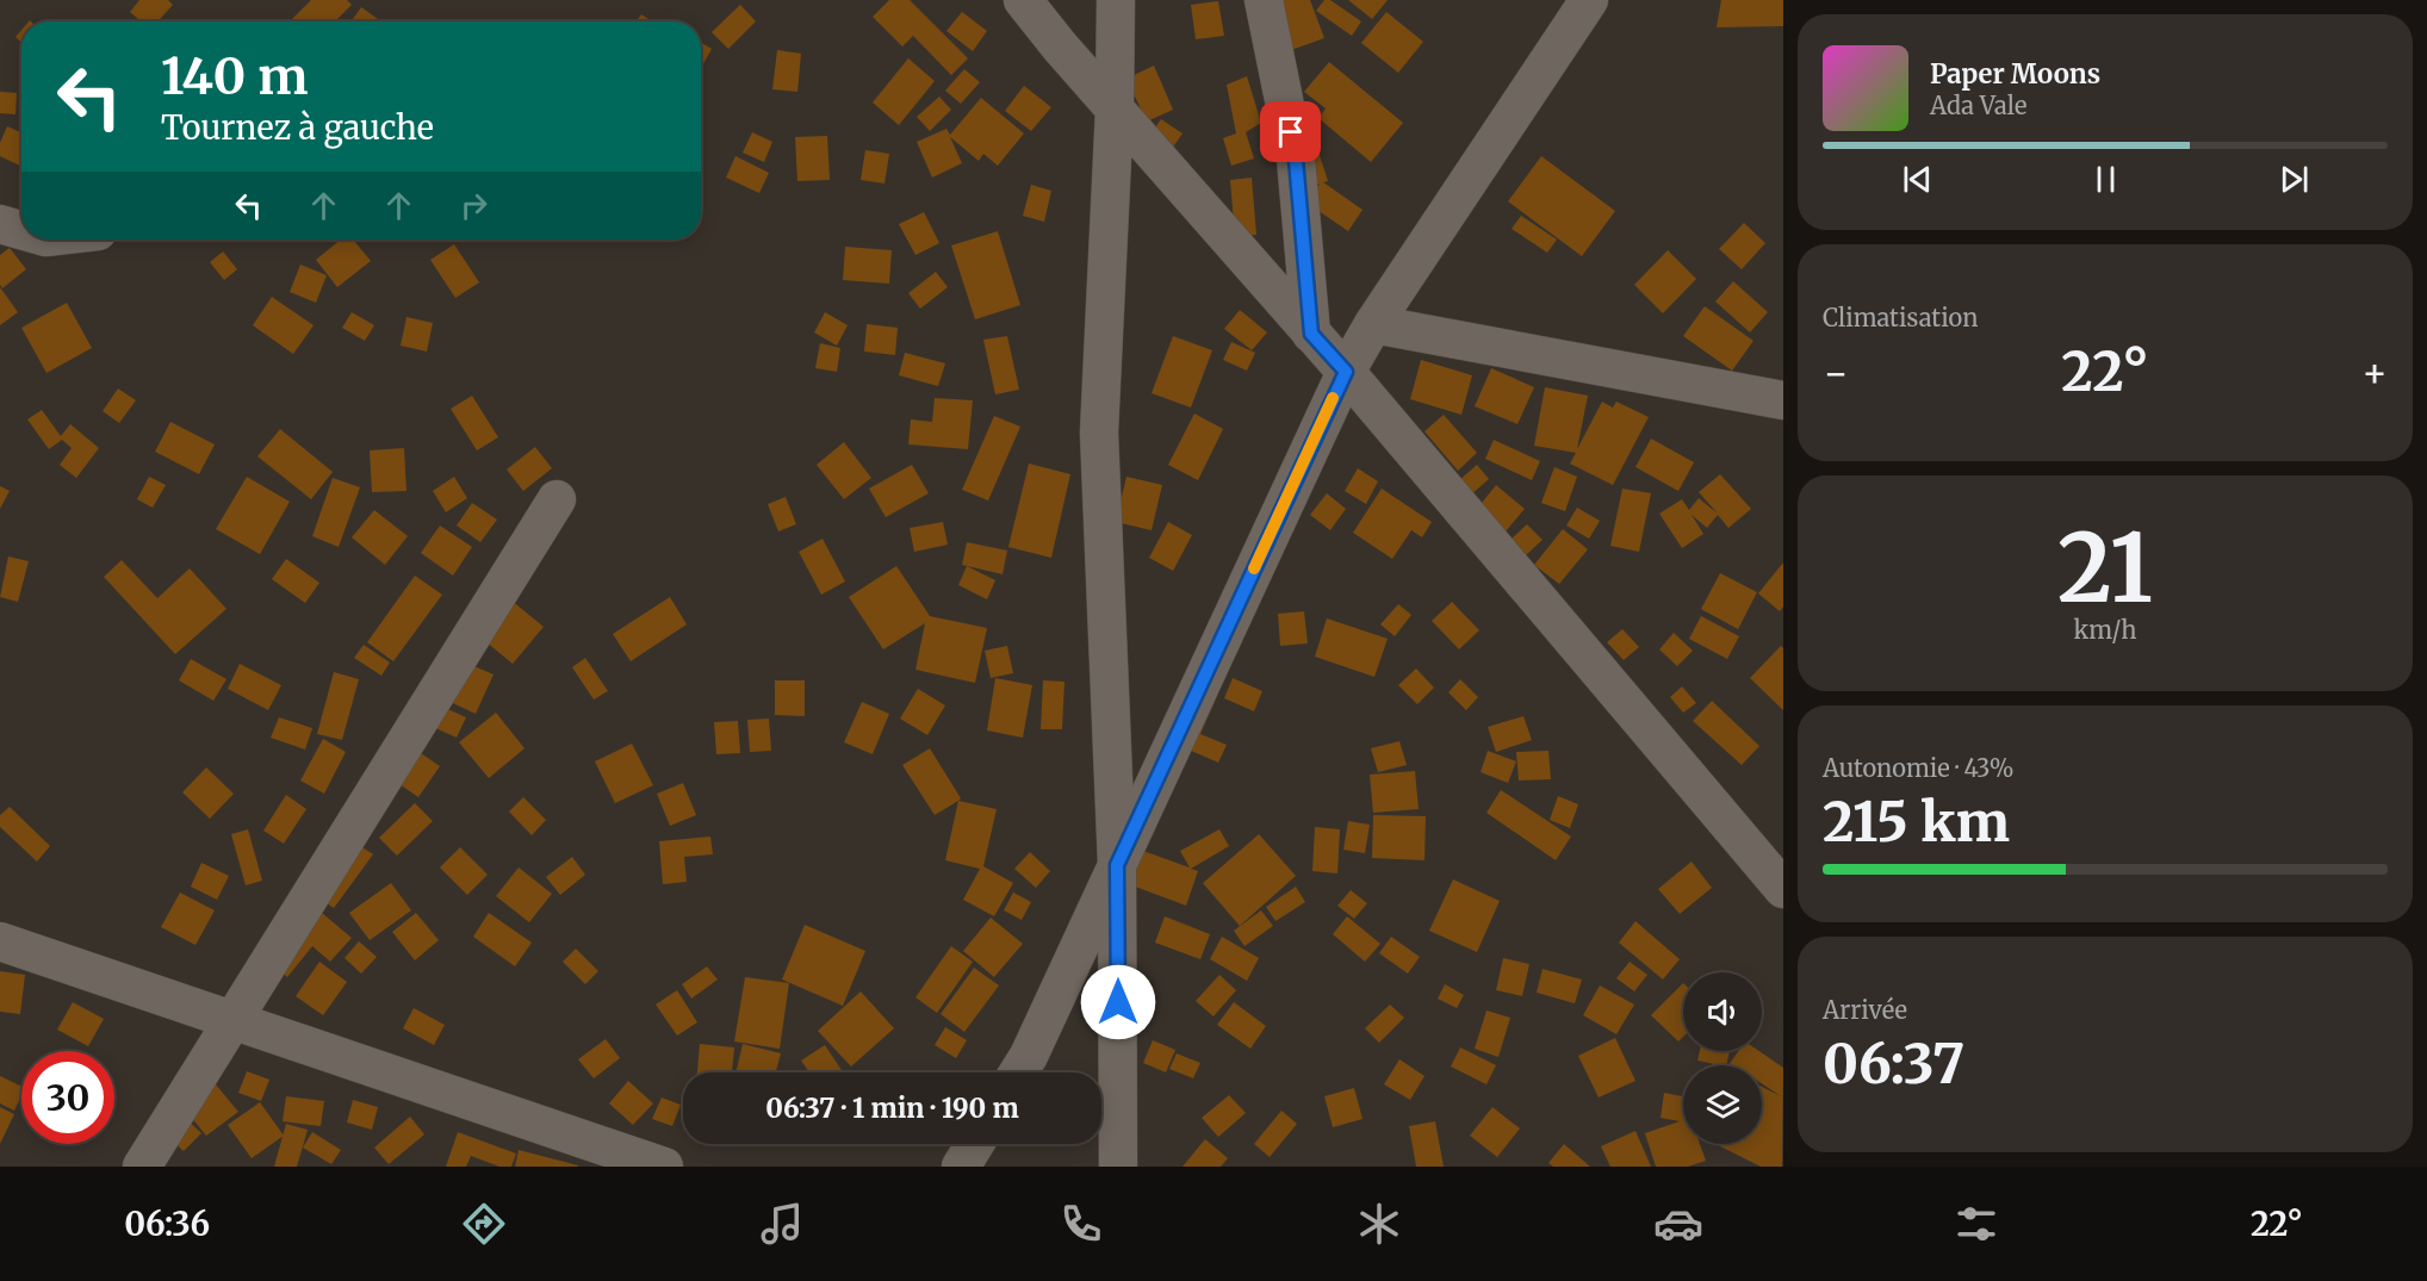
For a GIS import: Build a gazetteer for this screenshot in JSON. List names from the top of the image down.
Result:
{
  "page": {
    "turn": ["140 m", "Tournez à gauche"],
    "song": ["Paper Moons", "Ada Vale"],
    "tile": [
      "Climatisation",
      ["21", "km/h"],
      ["Autonomie · 43%", "215 km"],
      ["Arrivée", "06:37"]
    ],
    "heat": ["−", "22°", "+"],
    "limit": "30",
    "trip": "06:37 · 1 min · 190 m",
    "tabs": ["06:36", "22°"]
  }
}
